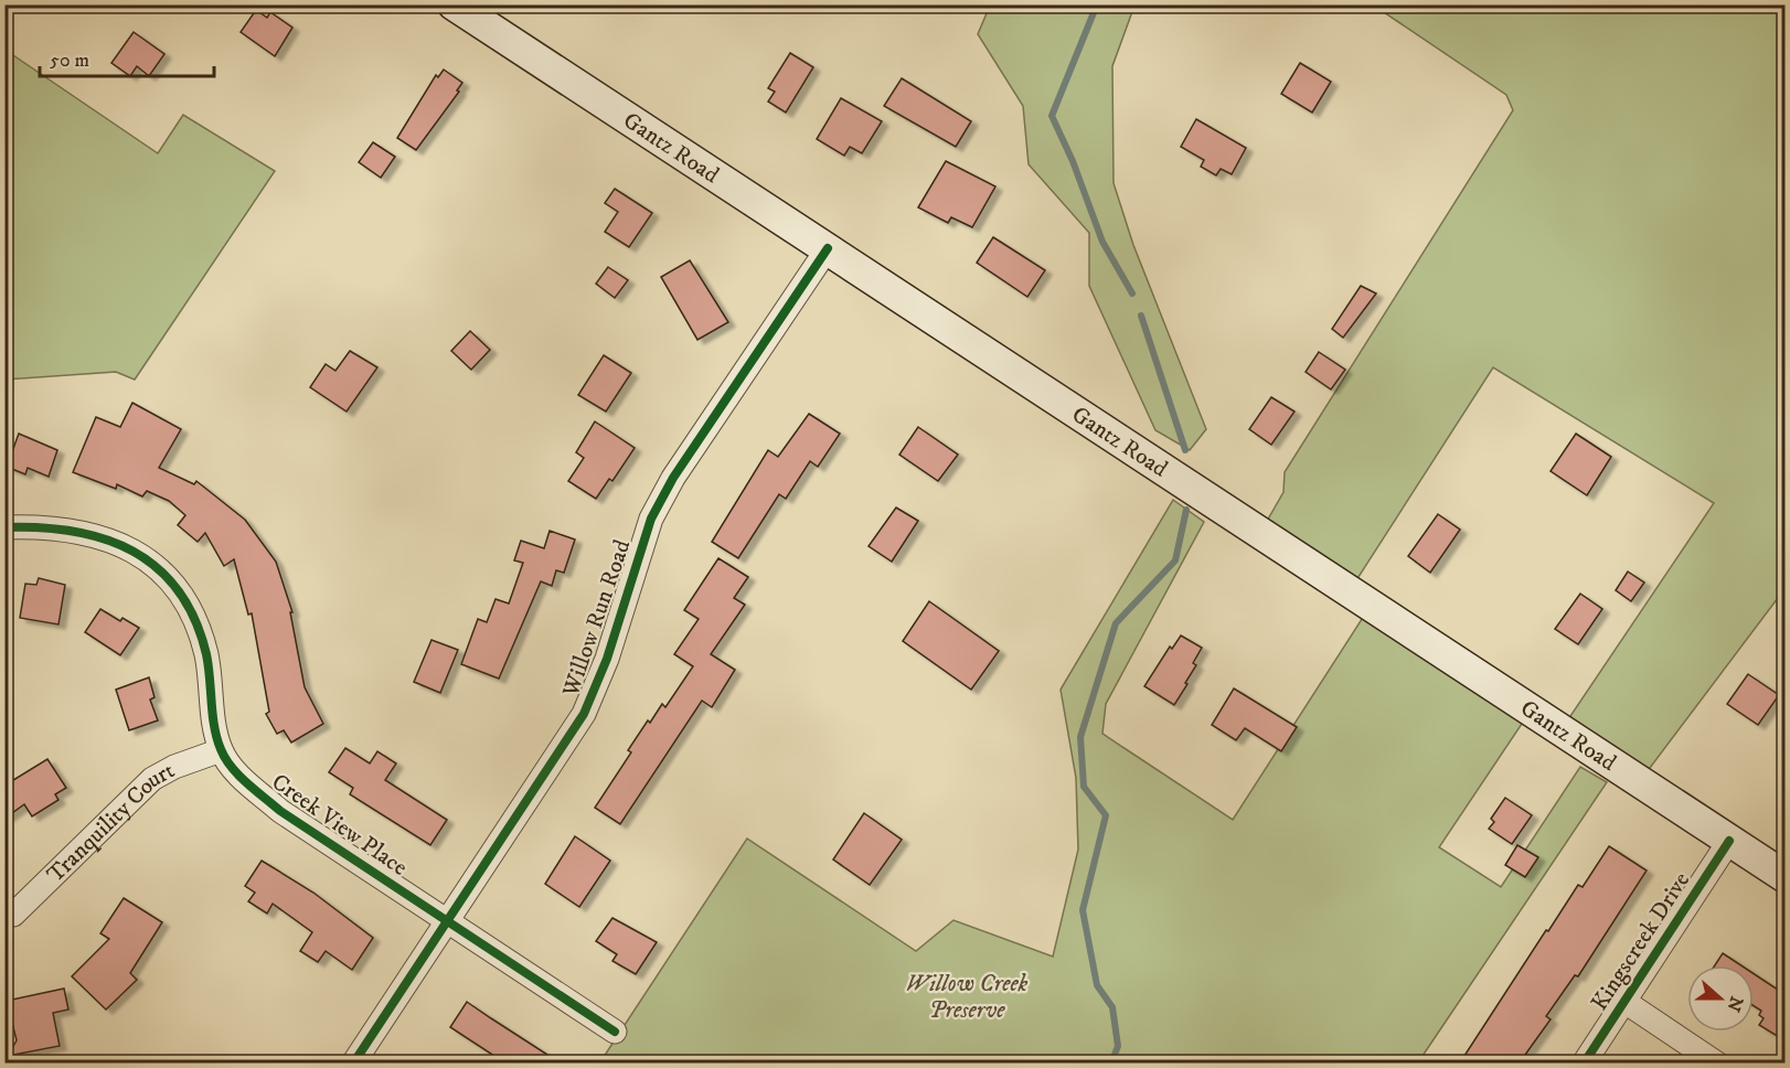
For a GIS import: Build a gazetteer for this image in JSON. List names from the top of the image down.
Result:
{
  "streets": {
    "main road": ["Gantz Road"],
    "street": [
      "Willow Run Road",
      "Creek View Place",
      "Tranquility Court",
      "Kingscreek Drive"
    ]
  },
  "crossings": [
    ["Gantz Road", "Willow Run Road"],
    ["Gantz Road", "Kingscreek Drive"],
    ["Willow Run Road", "Creek View Place"],
    ["Creek View Place", "Tranquility Court"]
  ],
  "parks": ["Willow Creek Preserve"],
  "scale_bar": "50 m",
  "north": "right"
}
